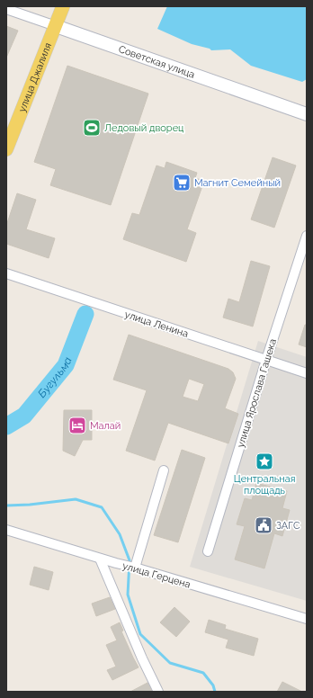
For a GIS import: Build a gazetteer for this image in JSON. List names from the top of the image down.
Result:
{
  "streets": {
    "main road": ["улица Джалиля"],
    "street": [
      "Советская улица",
      "улица Ленина",
      "улица Ярослава Гашека",
      "улица Герцена"
    ]
  },
  "crossings": [
    ["Советская улица", "улица Джалиля"],
    ["улица Ленина", "улица Ярослава Гашека"]
  ],
  "water": ["Бугульма"],
  "places": {
    "sports": ["Ледовый дворец"],
    "supermarket": ["Магнит Семейный"],
    "hotel": ["Малай"],
    "place": ["Центральная площадь"],
    "public building": ["ЗАГС"]
  }
}
